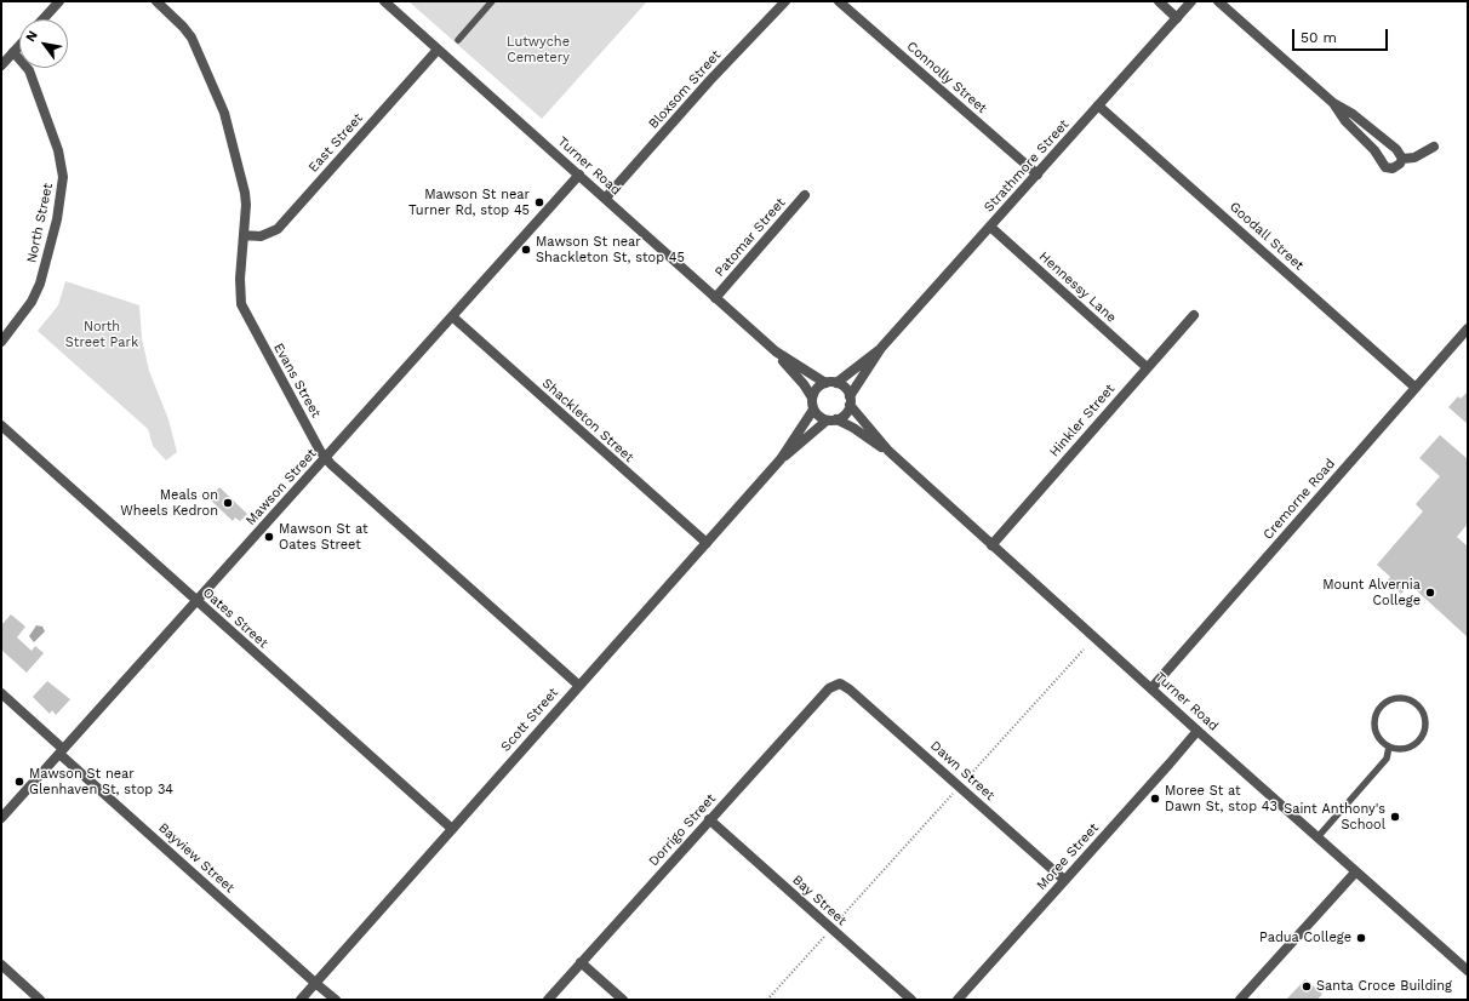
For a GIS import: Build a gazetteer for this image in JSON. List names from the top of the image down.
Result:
{
  "streets": {
    "street": [
      "Connolly Street",
      "Bloxsom Street",
      "East Street",
      "Turner Road",
      "Strathmore Street",
      "North Street",
      "Goodall Street",
      "Patomar Street",
      "Hennessy Lane",
      "Evans Street",
      "Shackleton Street",
      "Hinkler Street",
      "Mawson Street",
      "Cremorne Road",
      "Oates Street",
      "Scott Street",
      "Dawn Street",
      "Dorrigo Street",
      "Moree Street",
      "Bayview Street",
      "Bay Street"
    ]
  },
  "crossings": [
    ["Connolly Street", "Strathmore Street"],
    ["Bloxsom Street", "Turner Road"],
    ["East Street", "Turner Road"],
    ["East Street", "Evans Street"],
    ["Turner Road", "Strathmore Street"],
    ["Turner Road", "Patomar Street"],
    ["Turner Road", "Hinkler Street"],
    ["Turner Road", "Mawson Street"],
    ["Turner Road", "Cremorne Road"],
    ["Turner Road", "Scott Street"],
    ["Turner Road", "Moree Street"],
    ["Strathmore Street", "Goodall Street"],
    ["Strathmore Street", "Hennessy Lane"],
    ["Strathmore Street", "Scott Street"],
    ["Goodall Street", "Cremorne Road"],
    ["Hennessy Lane", "Hinkler Street"],
    ["Evans Street", "Mawson Street"],
    ["Evans Street", "Scott Street"],
    ["Shackleton Street", "Mawson Street"],
    ["Shackleton Street", "Scott Street"],
    ["Mawson Street", "Oates Street"],
    ["Mawson Street", "Bayview Street"],
    ["Oates Street", "Scott Street"],
    ["Scott Street", "Bayview Street"],
    ["Dawn Street", "Dorrigo Street"],
    ["Dawn Street", "Moree Street"],
    ["Dorrigo Street", "Bay Street"]
  ],
  "parks": ["Lutwyche Cemetery", "North Street Park"],
  "places": [
    "Mawson St near Turner Rd, stop 45",
    "Mawson St near Shackleton St, stop 45",
    "Meals on Wheels Kedron",
    "Mawson St at Oates Street",
    "Mount Alvernia College",
    "Mawson St near Glenhaven St, stop 34",
    "Moree St at Dawn St, stop 43",
    "Saint Anthony's School",
    "Padua College",
    "Santa Croce Building"
  ],
  "scale_bar": "50 m",
  "north": "top left"
}
